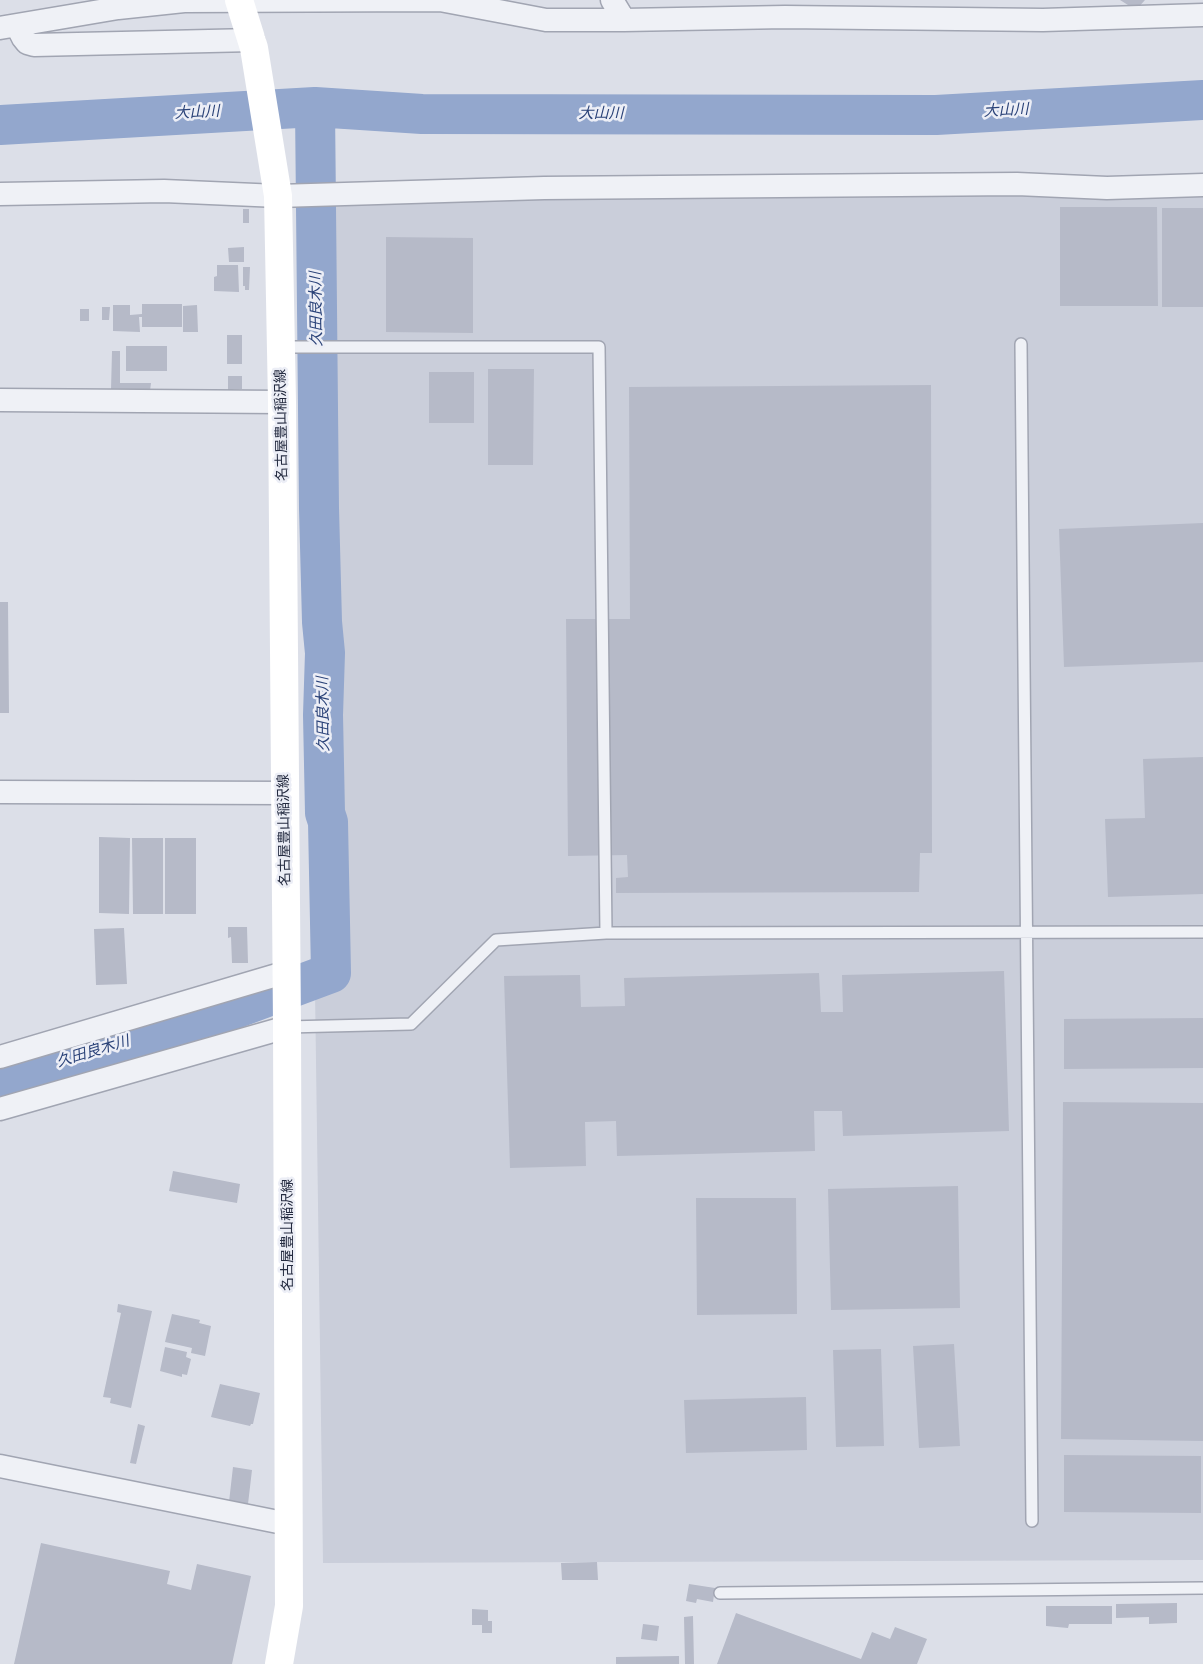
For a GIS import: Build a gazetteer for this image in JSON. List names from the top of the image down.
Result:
{
  "streets": {
    "main road": ["名古屋豊山稲沢線"]
  },
  "water": ["大山川", "久田良木川"]
}
